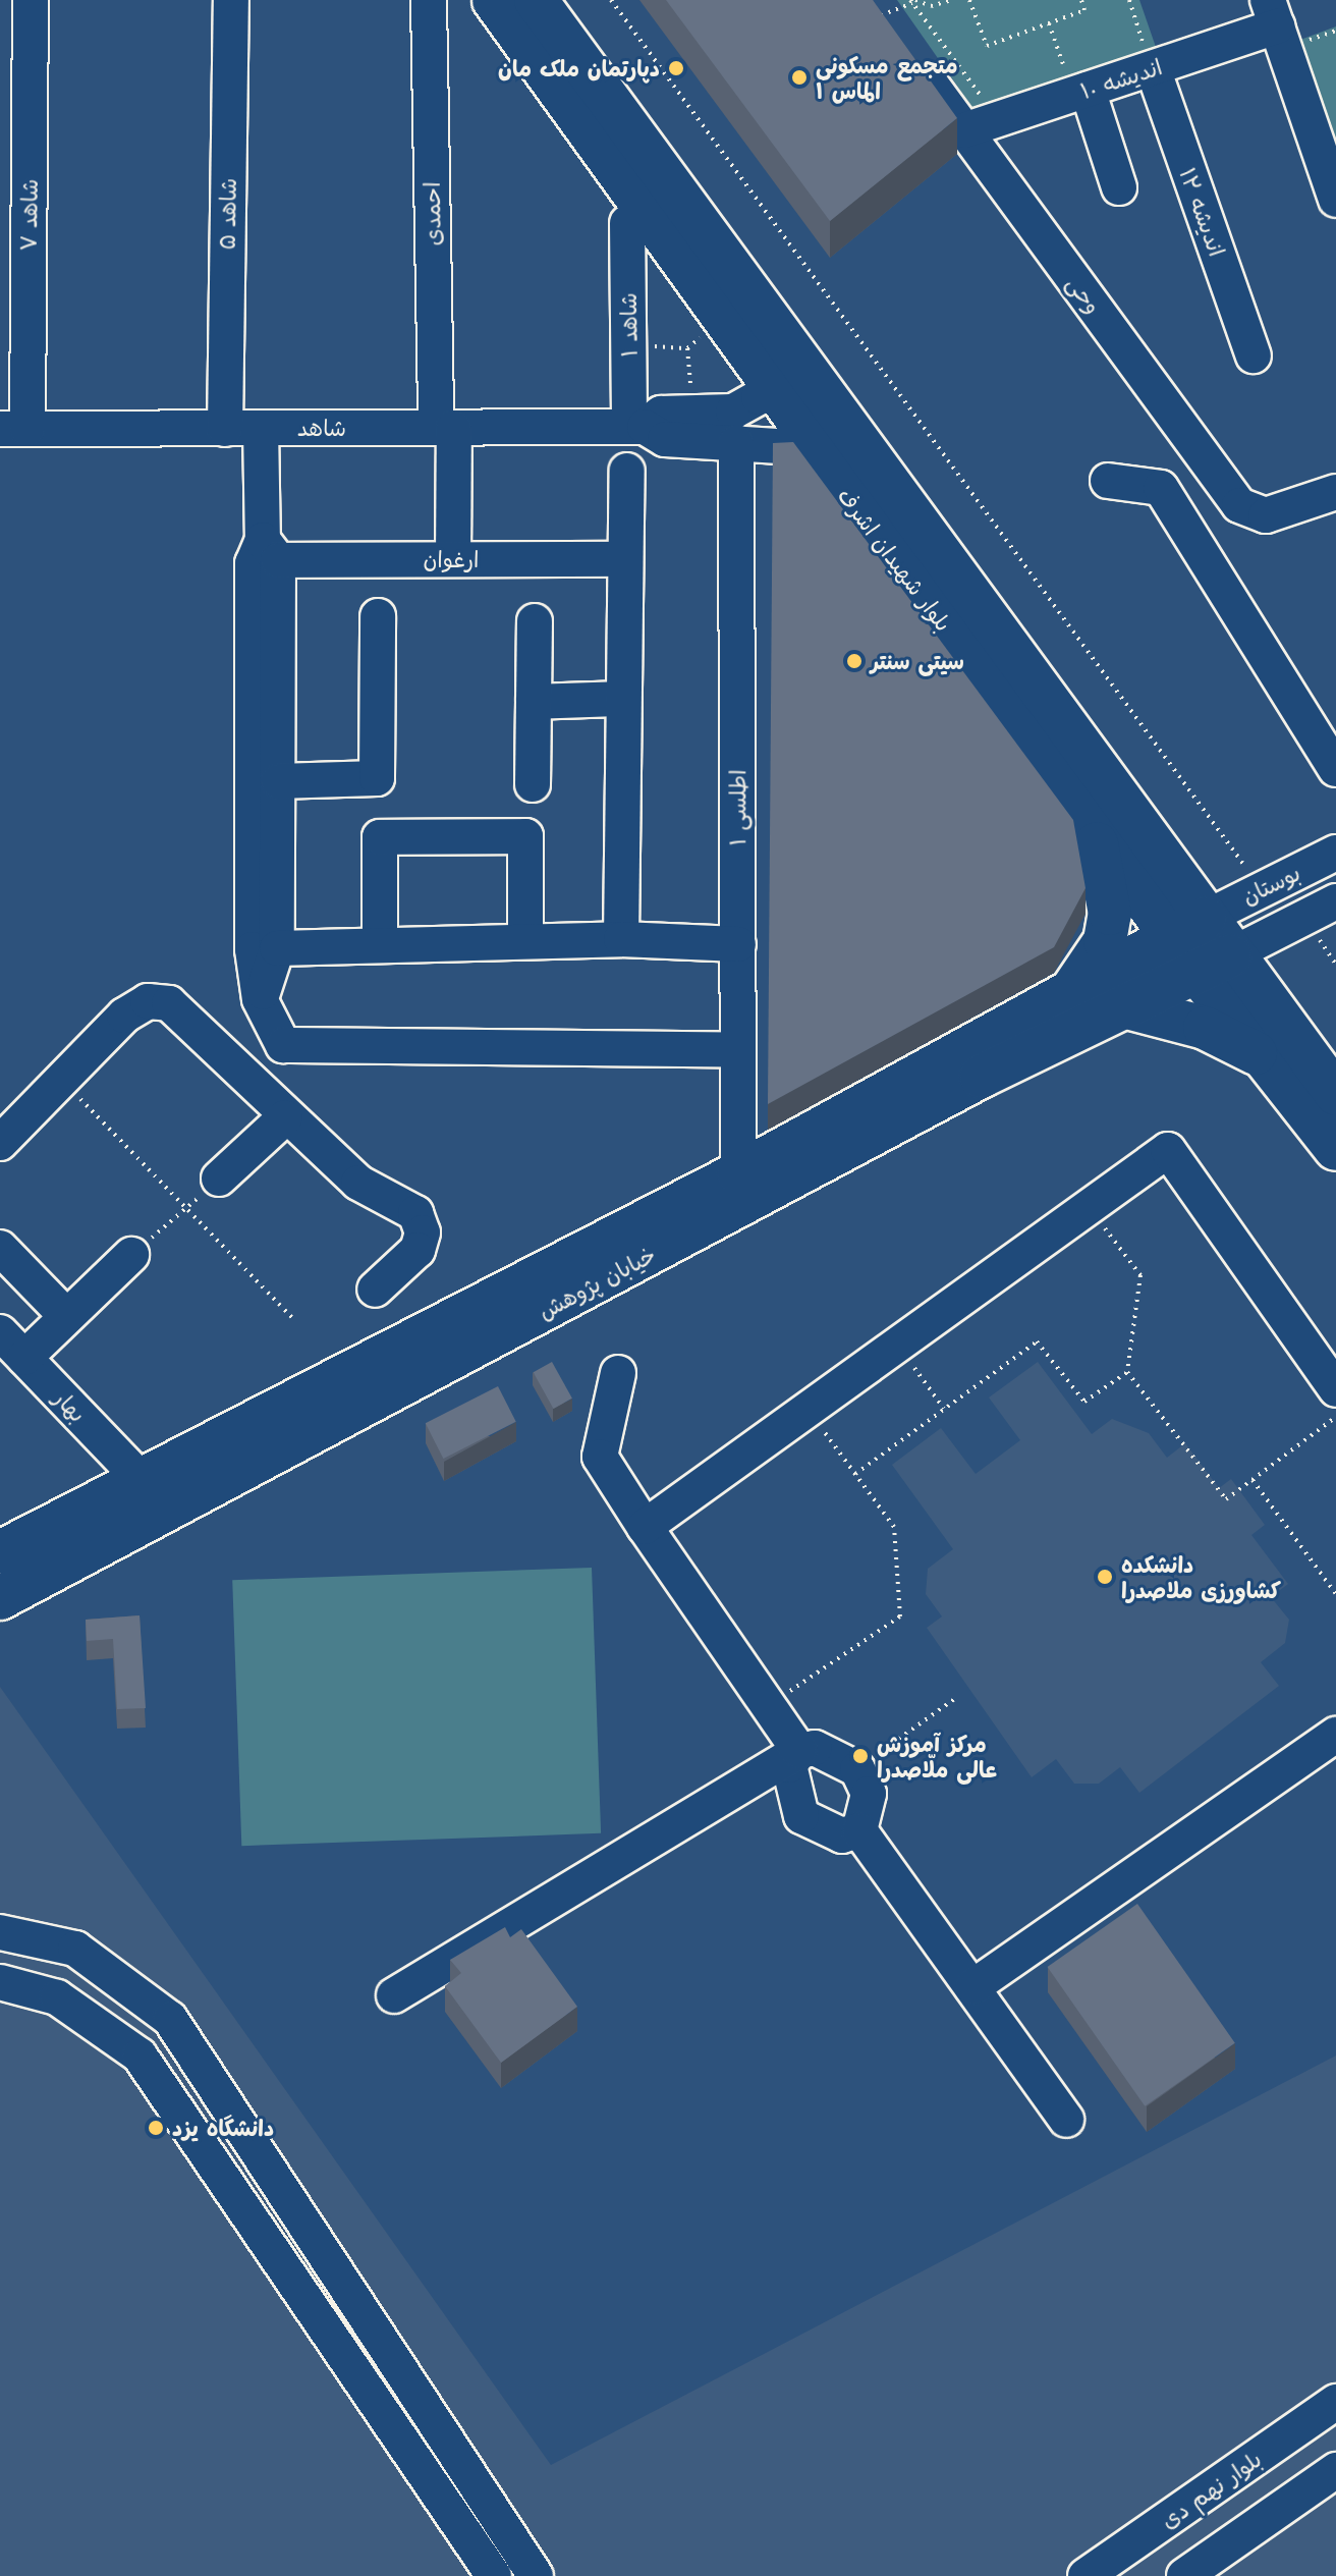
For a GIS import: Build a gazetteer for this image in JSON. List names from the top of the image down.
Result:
{
  "streets": {
    "main road": ["بلوار شهیدان اشرف", "خیابان پژوهش"],
    "street": [
      "اندیشه ۱۰",
      "اندیشه ۱۲",
      "شاهد ۵",
      "احمدی",
      "شاهد ۷",
      "وحی",
      "شاهد ۱",
      "شاهد",
      "ارغوان",
      "اطلسی ۱",
      "بوستان",
      "بهار",
      "بلوار نهم دی"
    ]
  },
  "crossings": [
    ["اندیشه ۱۰", "اندیشه ۱۲"],
    ["اندیشه ۱۰", "وحی"],
    ["شاهد ۵", "شاهد"],
    ["احمدی", "شاهد"],
    ["احمدی", "ارغوان"],
    ["شاهد ۷", "شاهد"],
    ["شاهد ۱", "شاهد"],
    ["شاهد ۱", "بلوار شهیدان اشرف"],
    ["شاهد", "بلوار شهیدان اشرف"],
    ["شاهد", "اطلسی ۱"],
    ["بلوار شهیدان اشرف", "بوستان"],
    ["بلوار شهیدان اشرف", "خیابان پژوهش"],
    ["اطلسی ۱", "خیابان پژوهش"],
    ["بوستان", "خیابان پژوهش"],
    ["خیابان پژوهش", "بهار"]
  ],
  "places": [
    "دپارتمان ملک مان",
    "متجمع مسکونی الماس ۱",
    "سیتی سنتر",
    "دانشکده کشاورزی ملاصدرا",
    "مرکز آموزش عالی ملّاصدرا",
    "دانشگاه یزد"
  ]
}
